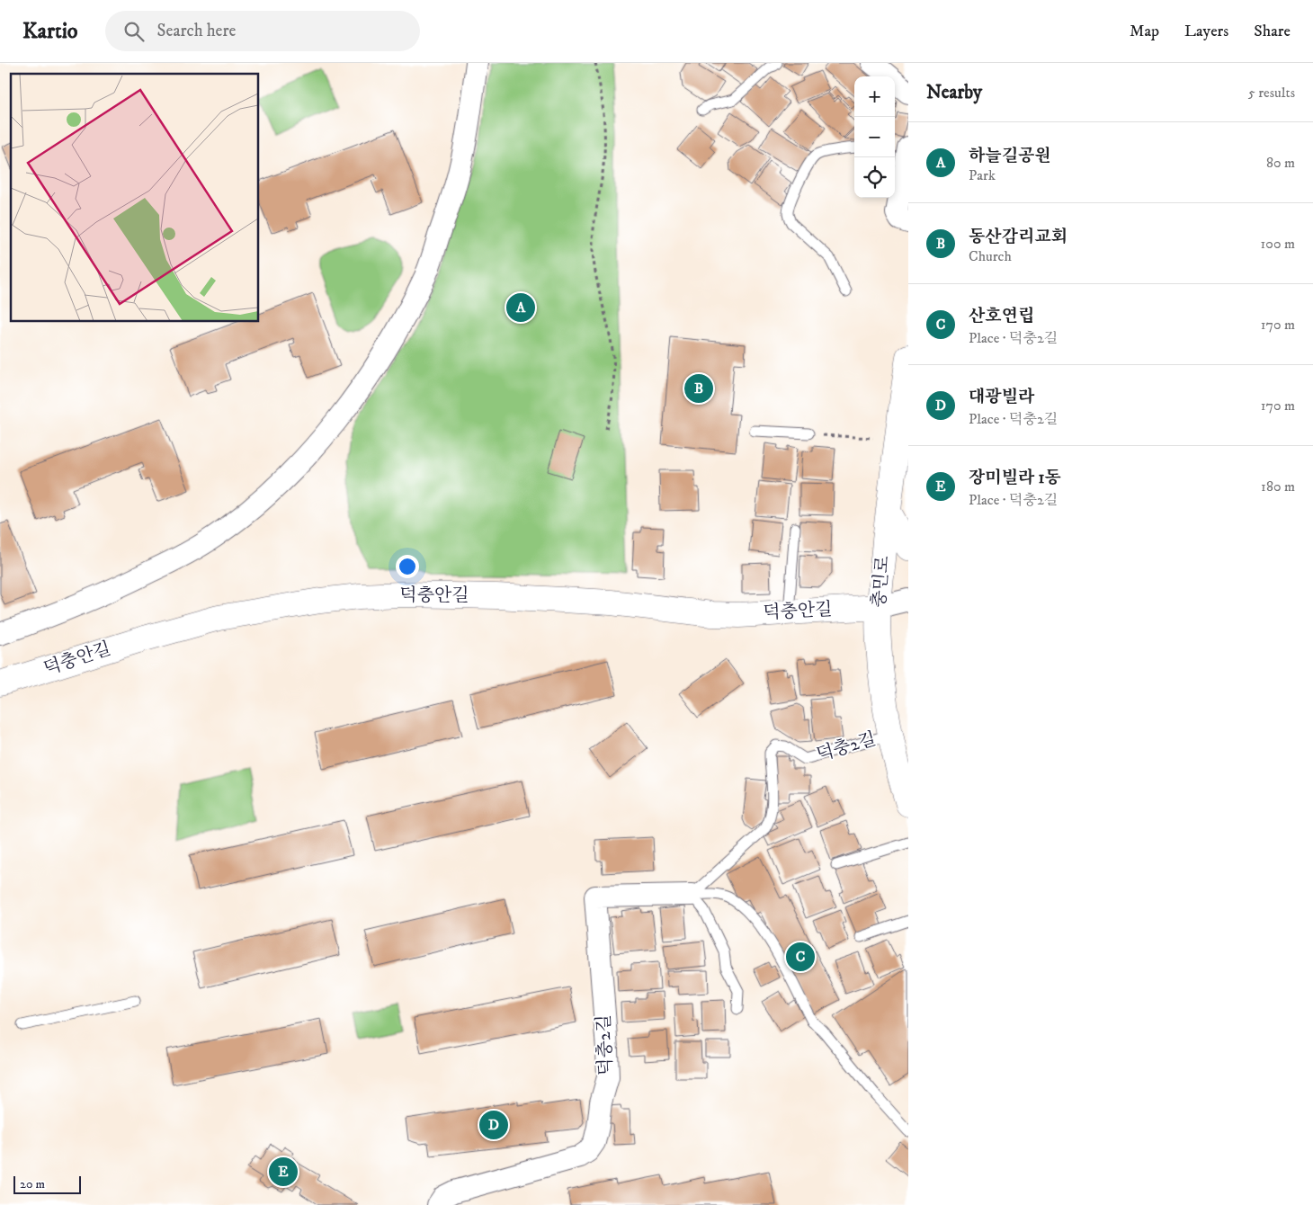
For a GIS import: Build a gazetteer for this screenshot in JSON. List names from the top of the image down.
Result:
{
  "streets": {
    "street": ["충민로", "덕충안길", "덕충2길"]
  },
  "crossings": [
    ["충민로", "덕충안길"],
    ["충민로", "덕충2길"]
  ],
  "scale_bar": "20 m",
  "page": {
    "header": "Kartio",
    "search": "Search here",
    "nav": ["Map", "Layers", "Share"],
    "heading": ["Nearby", "5 results"],
    "map_buttons": ["+", "−"],
    "list": [
      {
        "mark": "A",
        "name": "하늘길공원",
        "note": "Park",
        "value": "80 m"
      },
      {
        "mark": "B",
        "name": "동산감리교회",
        "note": "Church",
        "value": "100 m"
      },
      {
        "mark": "C",
        "name": "산호연립",
        "note": "Place · 덕충2길",
        "value": "170 m"
      },
      {
        "mark": "D",
        "name": "대광빌라",
        "note": "Place · 덕충2길",
        "value": "170 m"
      },
      {
        "mark": "E",
        "name": "장미빌라 1동",
        "note": "Place · 덕충2길",
        "value": "180 m"
      }
    ],
    "pins": [
      "A",
      "B",
      "C",
      "D",
      "E"
    ],
    "scale": "20 m"
  }
}
